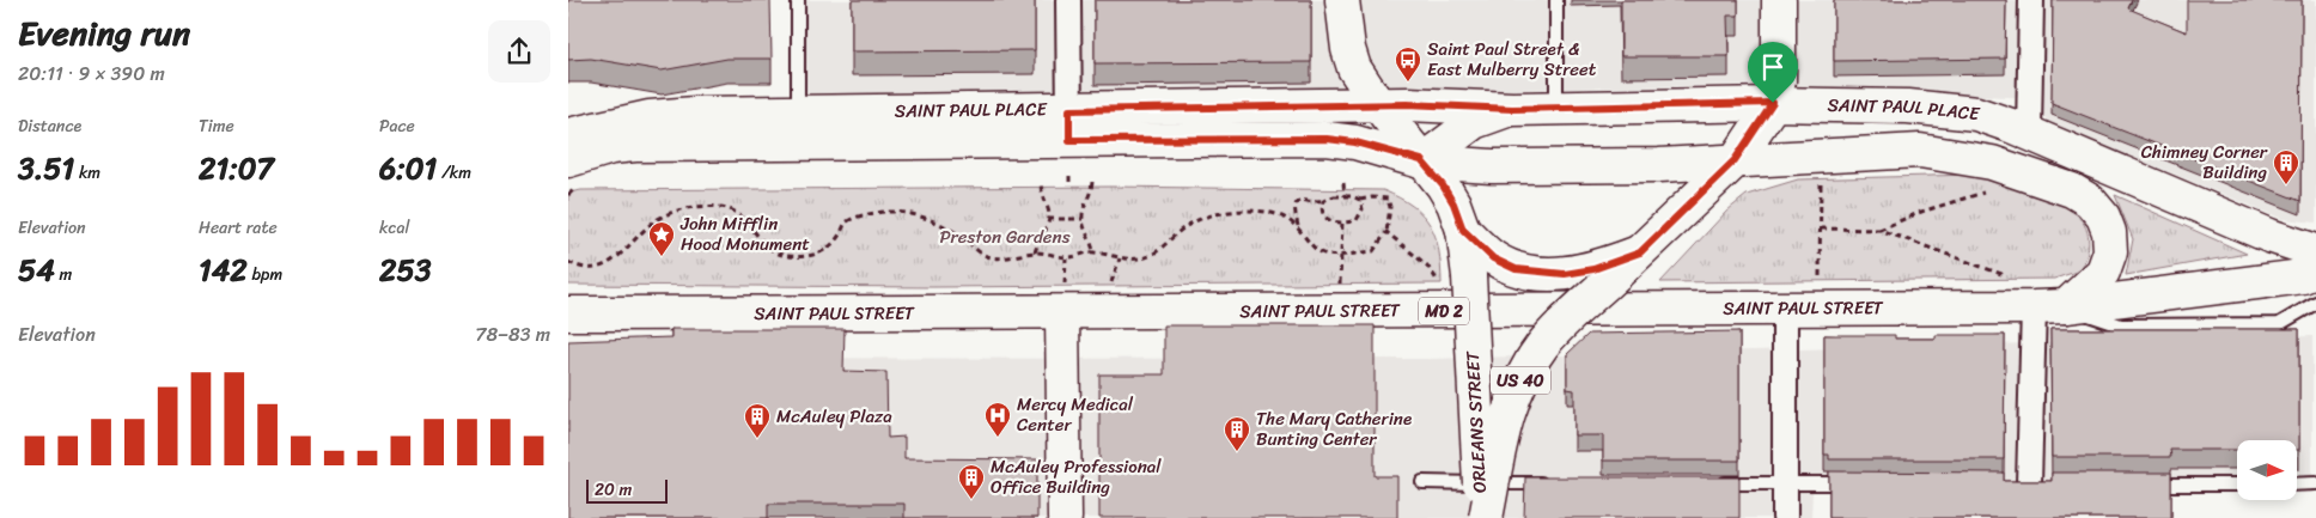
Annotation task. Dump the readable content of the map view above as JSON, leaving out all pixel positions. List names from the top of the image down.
{
  "streets": {
    "main road": [
      "SAINT PAUL PLACE",
      "SAINT PAUL STREET",
      "MD 2",
      "US 40",
      "ORLEANS STREET"
    ]
  },
  "crossings": [
    ["SAINT PAUL PLACE", "SAINT PAUL STREET"],
    ["SAINT PAUL PLACE", "US 40"],
    ["SAINT PAUL PLACE", "ORLEANS STREET"],
    ["US 40", "ORLEANS STREET"]
  ],
  "parks": ["Preston Gardens"],
  "places": {
    "bus stop": ["Saint Paul Street & East Mulberry Street"],
    "building": [
      "Chimney Corner Building",
      "McAuley Plaza",
      "The Mary Catherine Bunting Center",
      "McAuley Professional Office Building"
    ],
    "place": ["John Mifflin Hood Monument"],
    "hospital": ["Mercy Medical Center"]
  },
  "scale_bar": "20 m",
  "north": "right",
  "page": {
    "heading": ["Evening run", "20:11 · 9 × 390 m"],
    "stats": [
      ["Distance", "3.51 km"],
      ["Time", "21:07"],
      ["Pace", "6:01 /km"],
      ["Elevation", "54 m"],
      ["Heart rate", "142 bpm"],
      ["kcal", "253"]
    ],
    "chart": ["Elevation", "78–83 m"],
    "scale": "20 m"
  }
}
